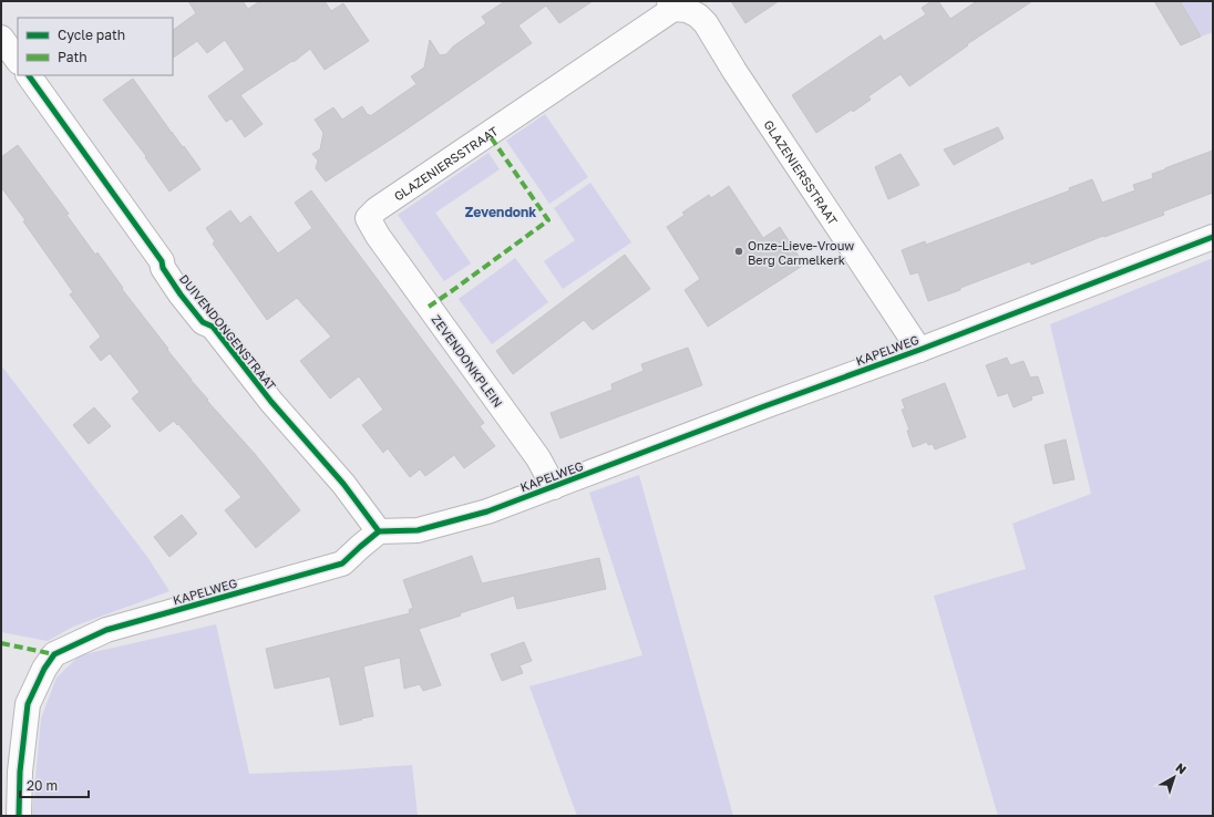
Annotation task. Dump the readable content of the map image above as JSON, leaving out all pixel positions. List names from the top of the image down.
{
  "streets": {
    "street": [
      "GLAZENIERSSTRAAT",
      "DUIVENDONGENSTRAAT",
      "KAPELWEG",
      "ZEVENDONKPLEIN"
    ]
  },
  "crossings": [
    ["GLAZENIERSSTRAAT", "KAPELWEG"],
    ["GLAZENIERSSTRAAT", "ZEVENDONKPLEIN"],
    ["DUIVENDONGENSTRAAT", "KAPELWEG"],
    ["KAPELWEG", "ZEVENDONKPLEIN"]
  ],
  "districts": ["Zevendonk"],
  "places": ["Onze-Lieve-Vrouw Berg Carmelkerk"],
  "legend": ["Cycle path", "Path"],
  "scale_bar": "20 m",
  "north": "top right"
}
